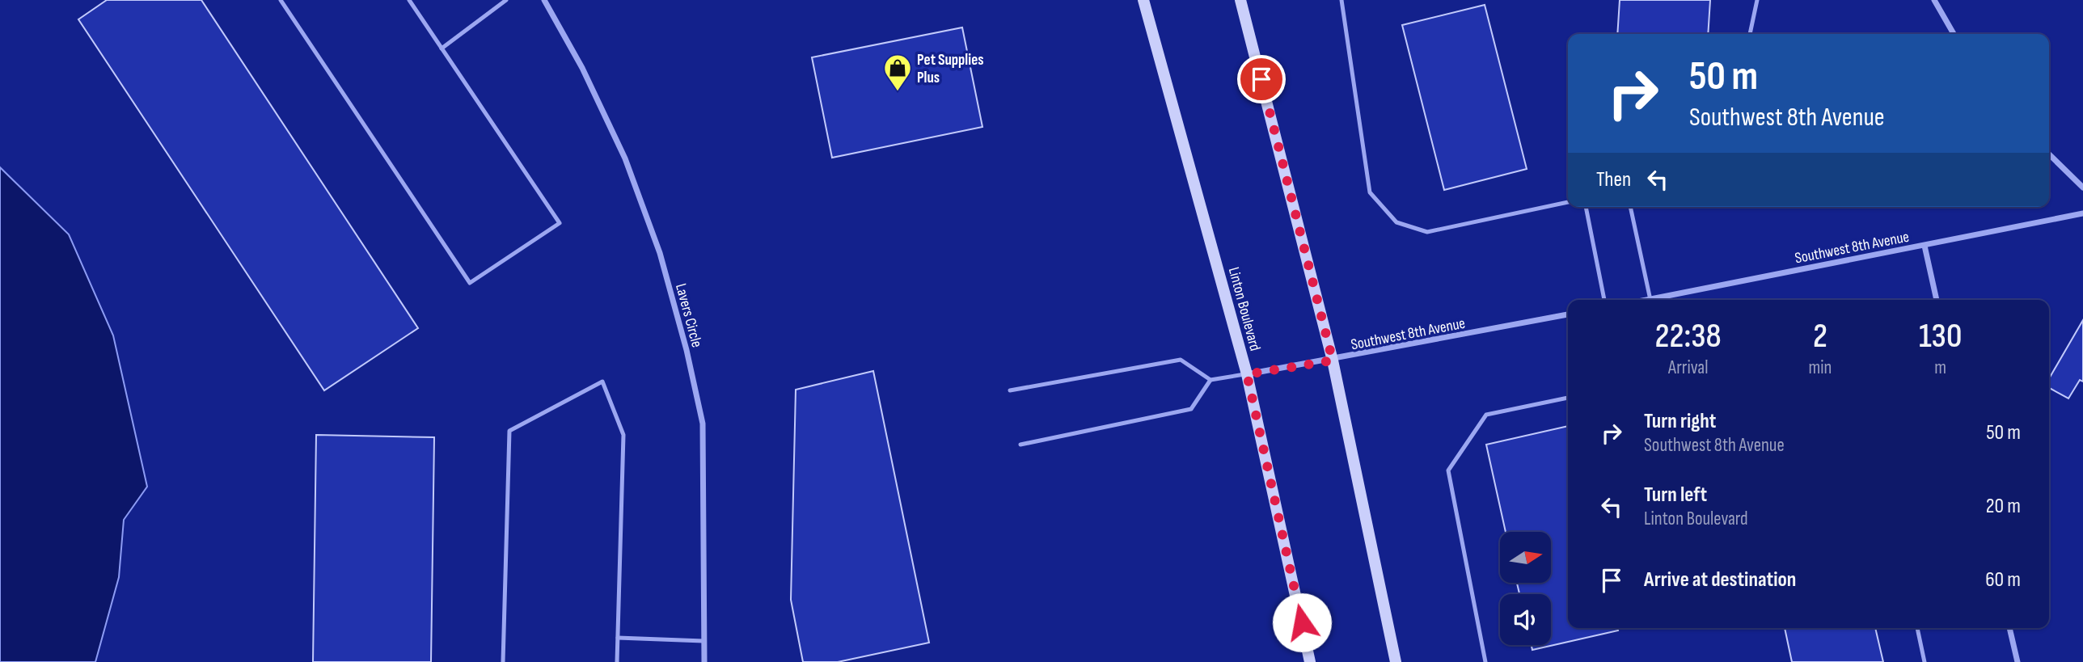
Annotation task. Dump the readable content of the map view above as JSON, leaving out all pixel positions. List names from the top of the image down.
{
  "streets": {
    "main road": ["Linton Boulevard"],
    "street": ["Southwest 8th Avenue", "Lavers Circle"]
  },
  "crossings": [
    ["Southwest 8th Avenue", "Linton Boulevard"]
  ],
  "places": {
    "shop": ["Pet Supplies Plus"]
  },
  "north": "right",
  "page": {
    "turn": ["50 m", "Southwest 8th Avenue"],
    "then": "Then",
    "eta": [
      "22:38",
      "Arrival",
      "2",
      "min",
      "130",
      "m"
    ],
    "list": [
      {
        "name": "Turn right",
        "note": "Southwest 8th Avenue",
        "value": "50 m"
      },
      {
        "name": "Turn left",
        "note": "Linton Boulevard",
        "value": "20 m"
      },
      {
        "name": "Arrive at destination",
        "value": "60 m"
      }
    ]
  }
}
